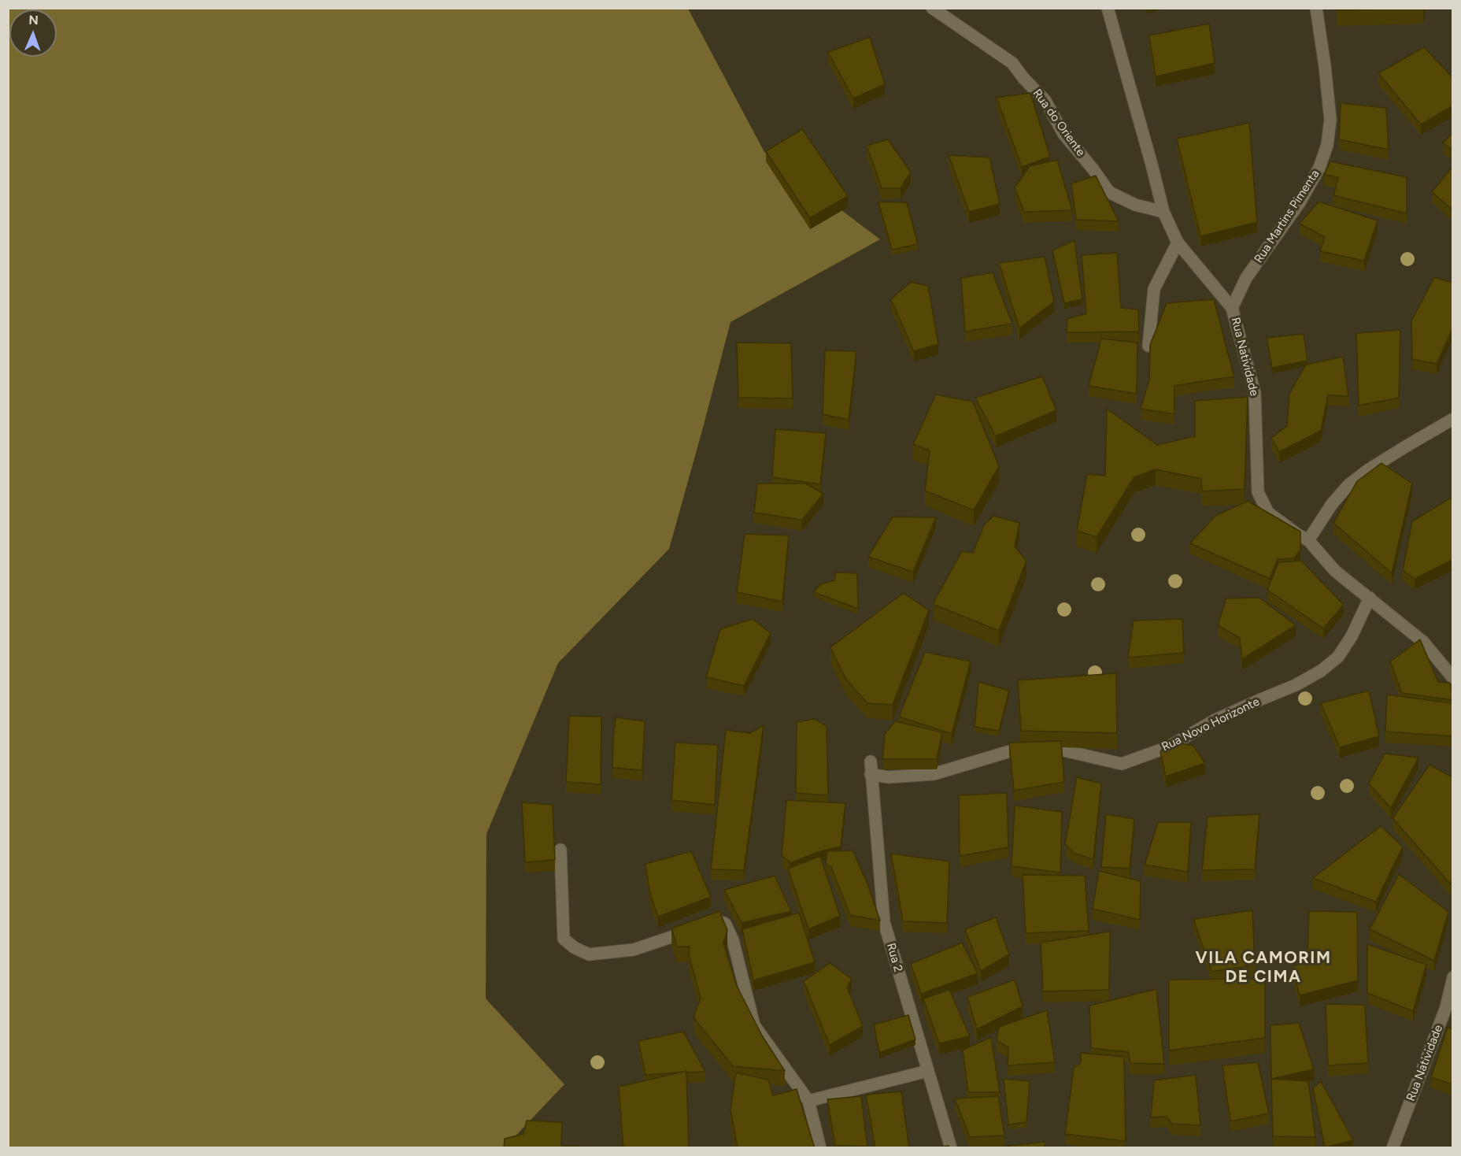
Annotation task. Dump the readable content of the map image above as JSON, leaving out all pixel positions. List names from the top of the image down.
{
  "streets": {
    "street": [
      "Rua do Oriente",
      "Rua Martins Pimenta",
      "Rua Natividade",
      "Rua Novo Horizonte",
      "Rua 2"
    ]
  },
  "crossings": [
    ["Rua do Oriente", "Rua Natividade"],
    ["Rua Martins Pimenta", "Rua Natividade"],
    ["Rua Natividade", "Rua Novo Horizonte"],
    ["Rua Novo Horizonte", "Rua 2"]
  ],
  "districts": ["VILA CAMORIM DE CIMA"],
  "north": "top"
}
